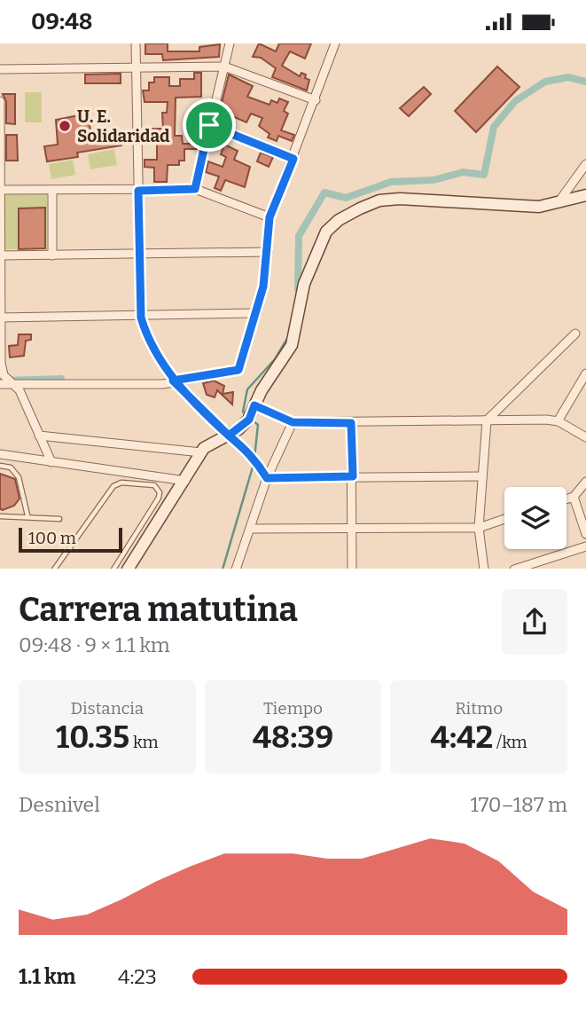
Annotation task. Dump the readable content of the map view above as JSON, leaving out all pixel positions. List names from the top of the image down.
{
  "places": ["U. E. Solidaridad"],
  "scale_bar": "100 m",
  "page": {
    "status": "09:48",
    "scale": "100 m",
    "heading": ["Carrera matutina", "09:48 · 9 × 1.1 km"],
    "stats": [
      ["Distancia", "10.35 km"],
      ["Tiempo", "48:39"],
      ["Ritmo", "4:42 /km"]
    ],
    "chart": ["Desnivel", "170–187 m"],
    "list": [
      {
        "name": "1.1 km",
        "note": "4:23"
      }
    ]
  }
}
